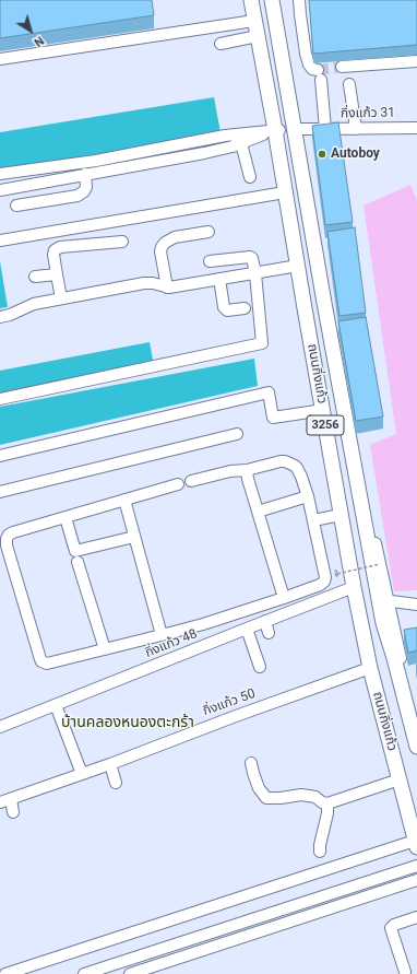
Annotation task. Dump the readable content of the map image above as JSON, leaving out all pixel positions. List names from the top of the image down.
{
  "streets": {
    "main road": ["ถนนกิ่งแก้ว", "3256"],
    "street": ["กิ่งแก้ว 31", "กิ่งแก้ว 48", "กิ่งแก้ว 50"]
  },
  "crossings": [
    ["กิ่งแก้ว 31", "ถนนกิ่งแก้ว"],
    ["ถนนกิ่งแก้ว", "กิ่งแก้ว 48"],
    ["ถนนกิ่งแก้ว", "กิ่งแก้ว 50"]
  ],
  "districts": ["บ้านคลองหนองตะกร้า"],
  "places": ["Autoboy"],
  "north": "bottom right"
}
